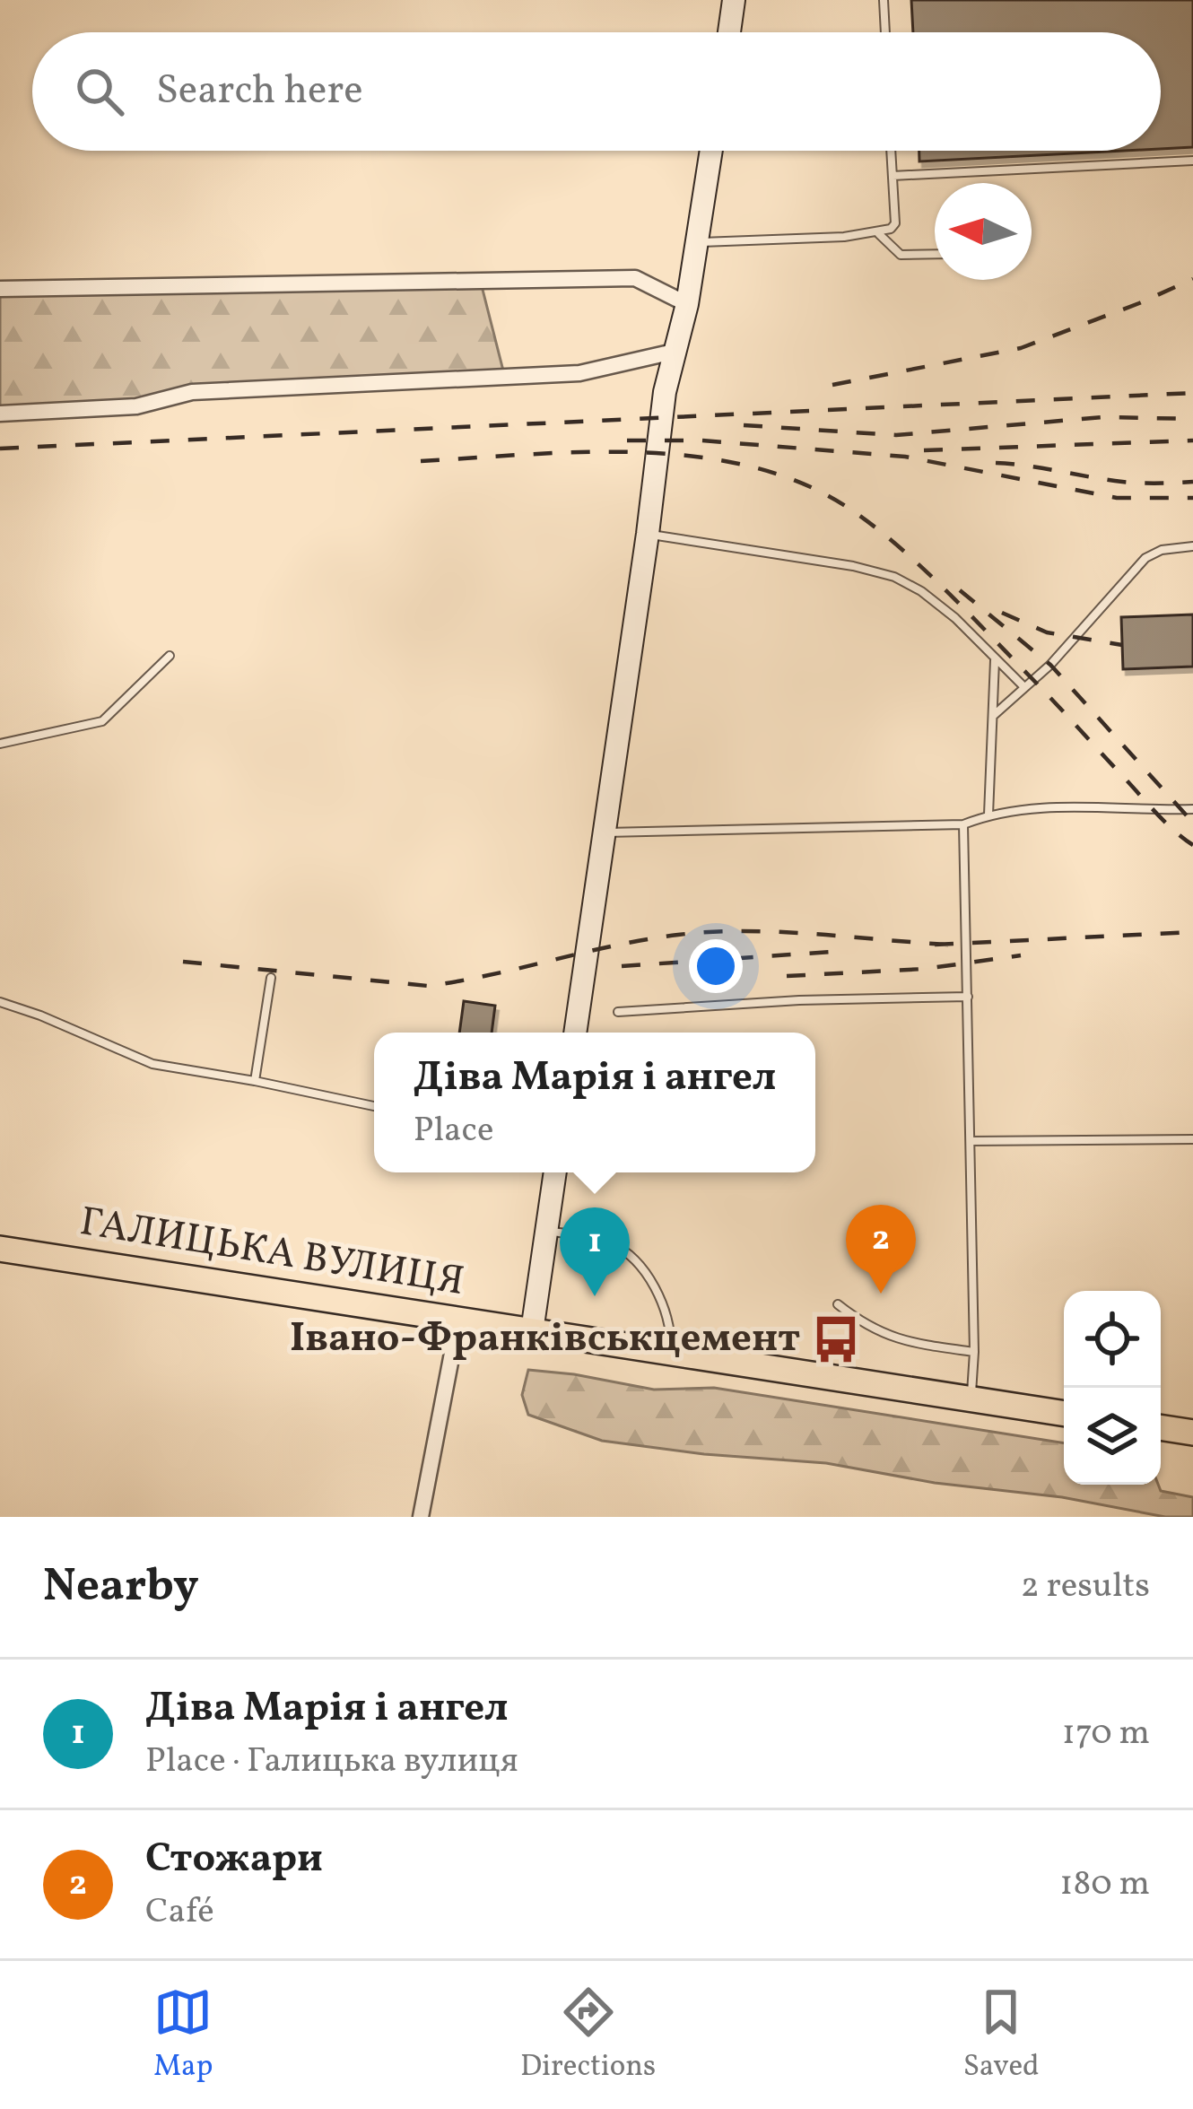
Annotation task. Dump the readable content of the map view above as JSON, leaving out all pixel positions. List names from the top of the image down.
{
  "streets": {
    "main road": ["ГАЛИЦЬКА ВУЛИЦЯ"]
  },
  "places": {
    "bus stop": ["Івано-Франківськцемент"]
  },
  "north": "left",
  "page": {
    "search": "Search here",
    "popup": ["Діва Марія і ангел", "Place"],
    "pins": ["2", "1"],
    "heading": ["Nearby", "2 results"],
    "list": [
      {
        "mark": "1",
        "name": "Діва Марія і ангел",
        "note": "Place · Галицька вулиця",
        "value": "170 m"
      },
      {
        "mark": "2",
        "name": "Стожари",
        "note": "Café",
        "value": "180 m"
      }
    ],
    "nav": ["Map", "Directions", "Saved"]
  }
}
